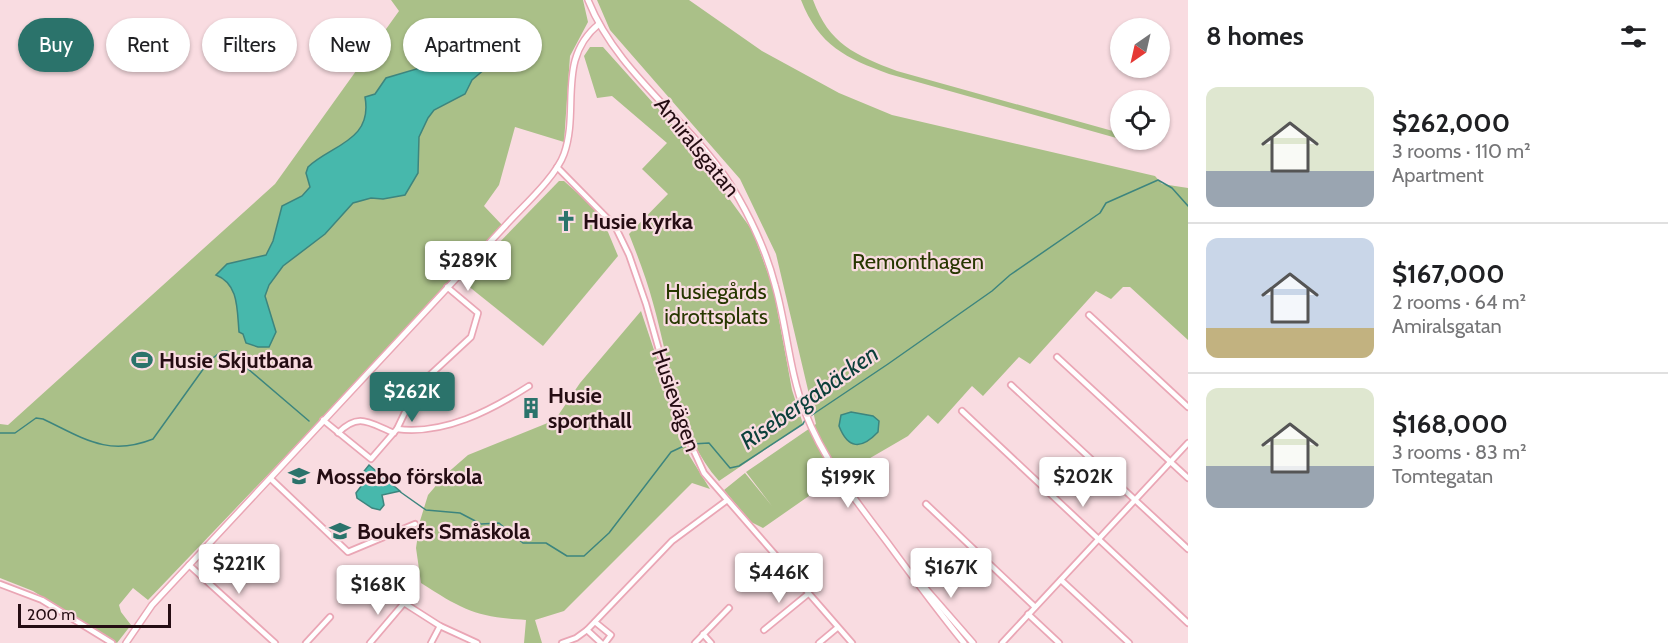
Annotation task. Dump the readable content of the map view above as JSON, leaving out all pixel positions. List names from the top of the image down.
{
  "streets": {
    "street": ["Amiralsgatan", "Husievägen"]
  },
  "water": ["Risebergabäcken"],
  "parks": ["Remonthagen", "Husiegårds idrottsplats"],
  "places": {
    "church": ["Husie kyrka"],
    "sports": ["Husie Skjutbana"],
    "building": ["Husie sporthall"],
    "school or university": ["Mossebo förskola", "Boukefs Småskola"]
  },
  "scale_bar": "200 m",
  "north": "bottom left",
  "page": {
    "heading": "8 homes",
    "chip": [
      "Buy",
      "Rent",
      "Filters",
      "New",
      "Apartment"
    ],
    "list": [
      {
        "name": "$262,000",
        "note": "3 rooms · 110 m² · Apartment"
      },
      {
        "name": "$167,000",
        "note": "2 rooms · 64 m² · Amiralsgatan"
      },
      {
        "name": "$168,000",
        "note": "3 rooms · 83 m² · Tomtegatan"
      }
    ],
    "price": [
      "$289K",
      "$262K",
      "$202K",
      "$199K",
      "$221K",
      "$167K",
      "$446K",
      "$168K"
    ],
    "scale": "200 m"
  }
}
